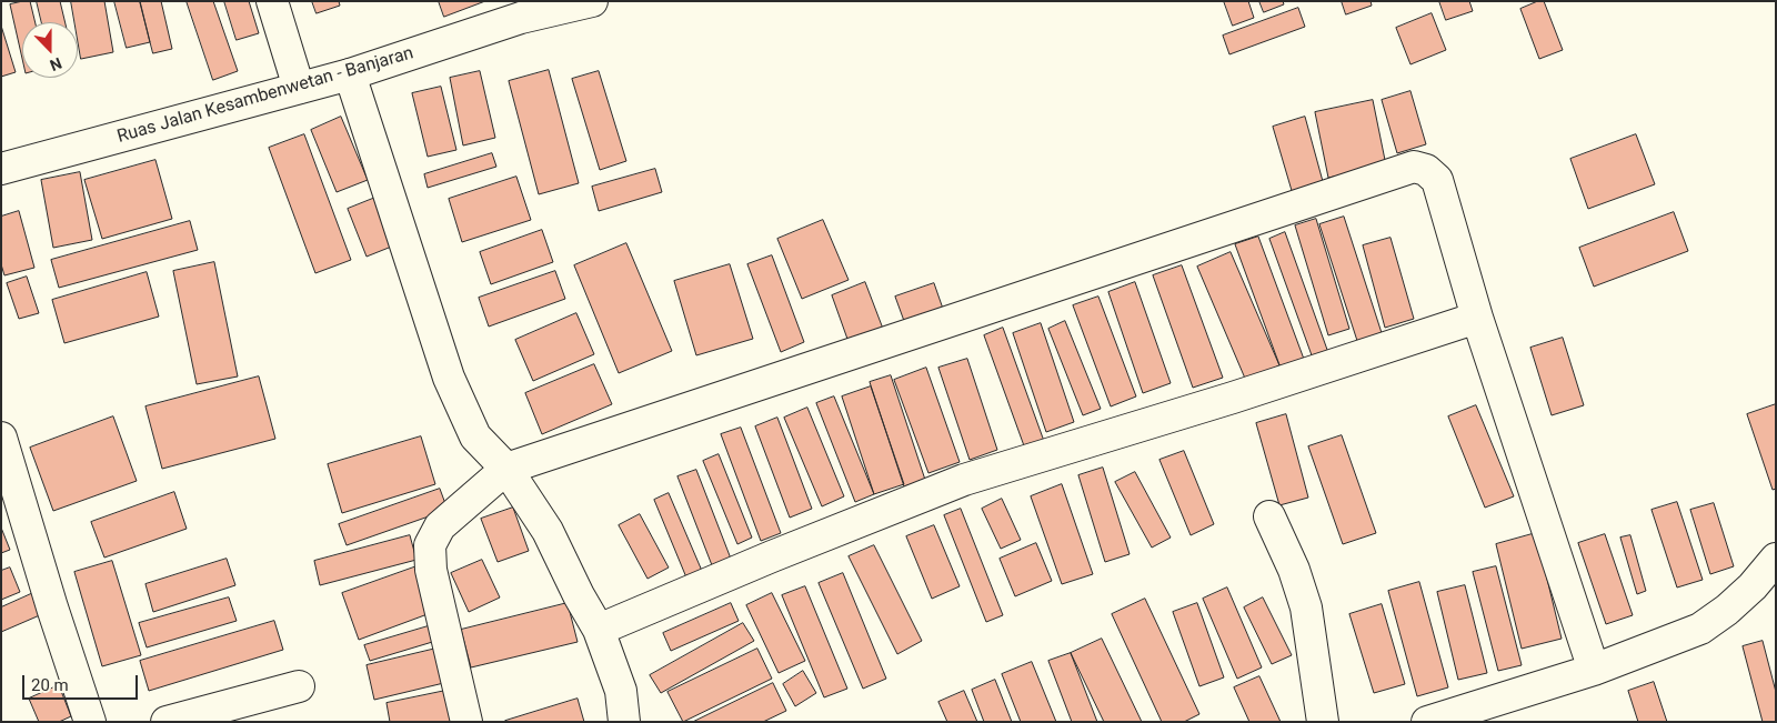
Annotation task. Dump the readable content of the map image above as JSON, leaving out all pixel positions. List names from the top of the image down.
{
  "streets": {
    "street": ["Ruas Jalan Kesambenwetan - Banjaran"]
  },
  "scale_bar": "20 m",
  "north": "bottom"
}
